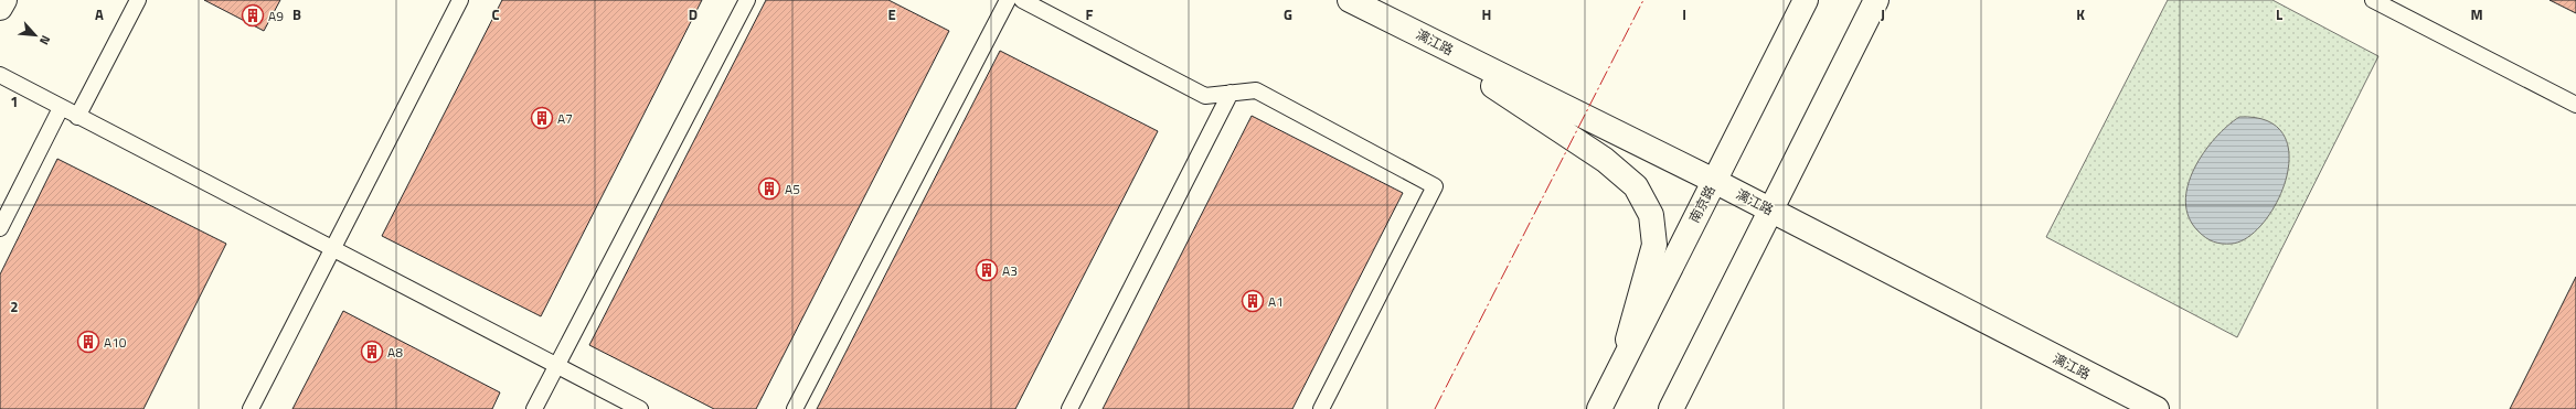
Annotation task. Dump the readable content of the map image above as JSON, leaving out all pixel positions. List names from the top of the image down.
{
  "streets": {
    "street": ["漓江路", "南京路"]
  },
  "crossings": [
    ["漓江路", "南京路"]
  ],
  "places": {
    "building": [
      "A9",
      "A7",
      "A5",
      "A3",
      "A1",
      "A10",
      "A8"
    ]
  },
  "north": "bottom right",
  "grid": {
    "columns": [
      "A",
      "B",
      "C",
      "D",
      "E",
      "F",
      "G",
      "H",
      "I",
      "J",
      "K",
      "L",
      "M"
    ],
    "rows": ["1", "2"]
  }
}
